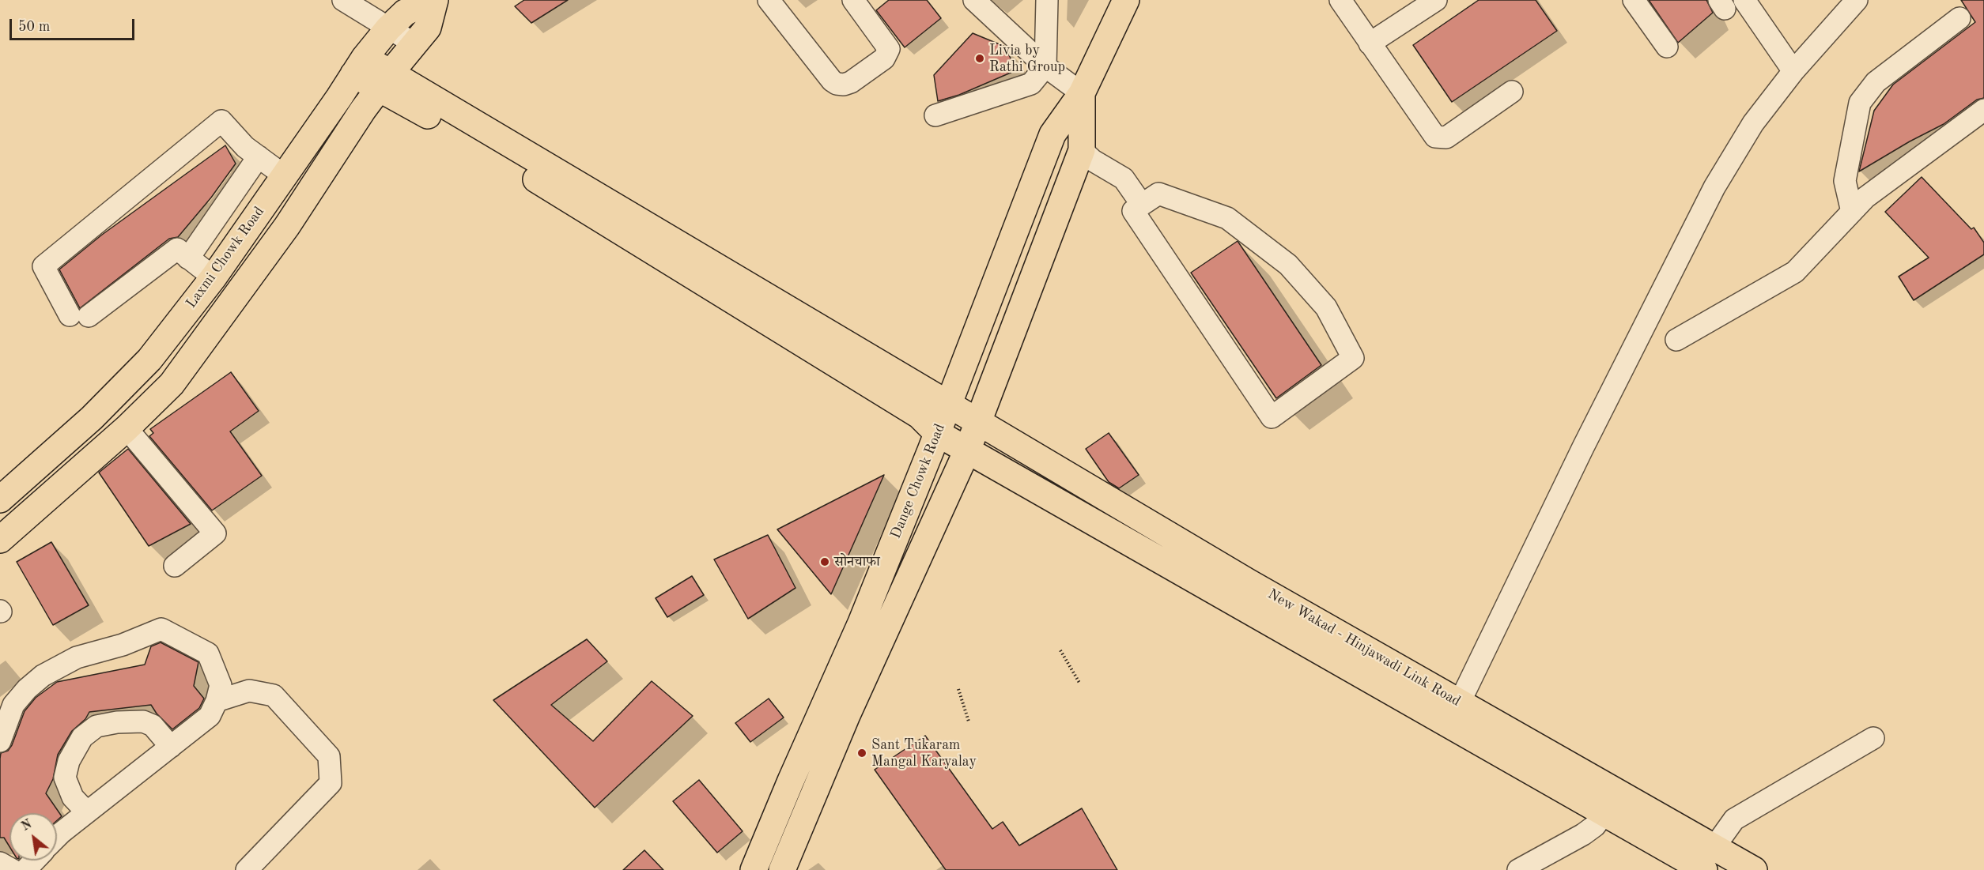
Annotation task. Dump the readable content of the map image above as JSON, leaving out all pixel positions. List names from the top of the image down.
{
  "streets": {
    "main road": ["Laxmi Chowk Road", "Dange Chowk Road", "New Wakad - Hinjawadi Link Road"]
  },
  "crossings": [
    ["Dange Chowk Road", "New Wakad - Hinjawadi Link Road"]
  ],
  "places": ["Livia by Rathi Group", "सोनचाफा", "Sant Tukaram Mangal Karyalay"],
  "scale_bar": "50 m",
  "north": "top left"
}
